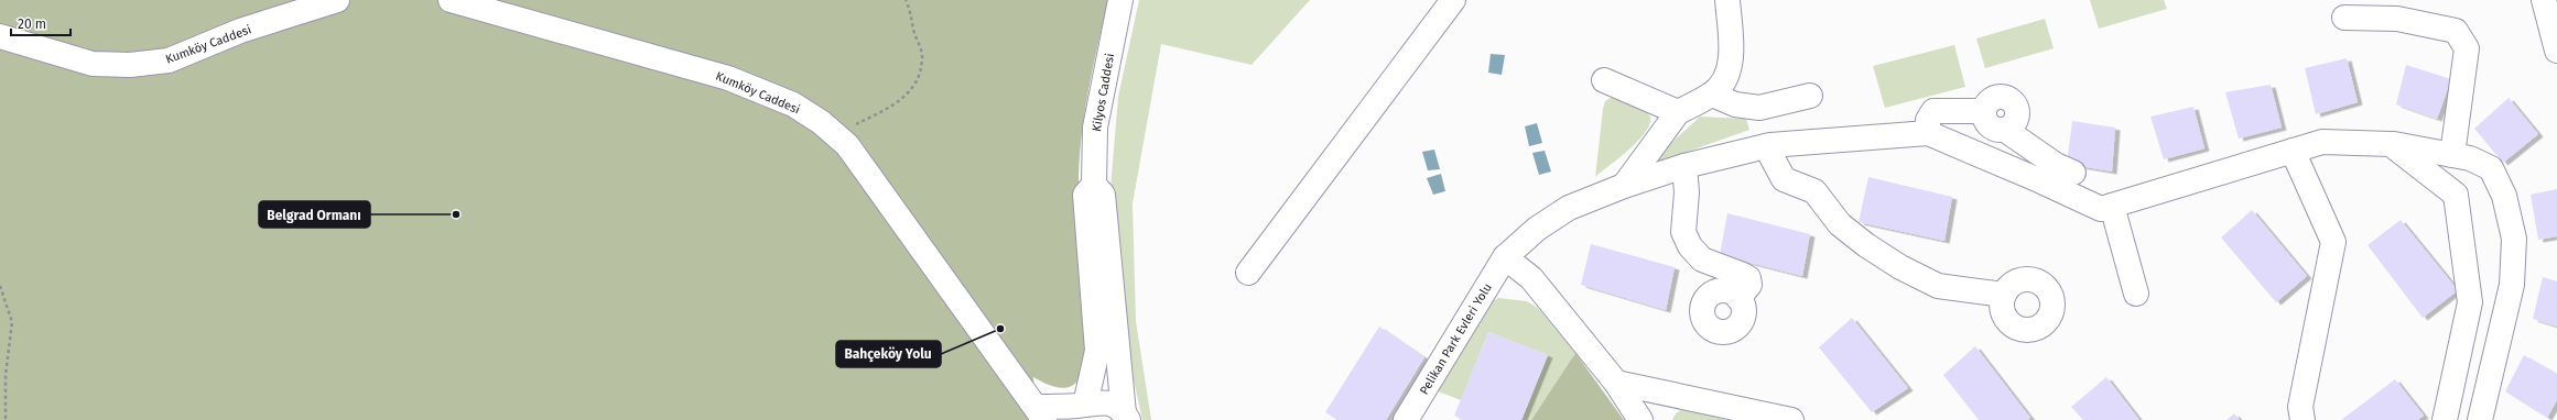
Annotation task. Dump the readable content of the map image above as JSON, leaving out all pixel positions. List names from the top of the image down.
{
  "streets": {
    "main road": ["Kumköy Caddesi", "Kilyos Caddesi", "Pelikan Park Evleri Yolu"]
  },
  "places": ["Belgrad Ormanı", "Bahçeköy Yolu"],
  "scale_bar": "20 m"
}
